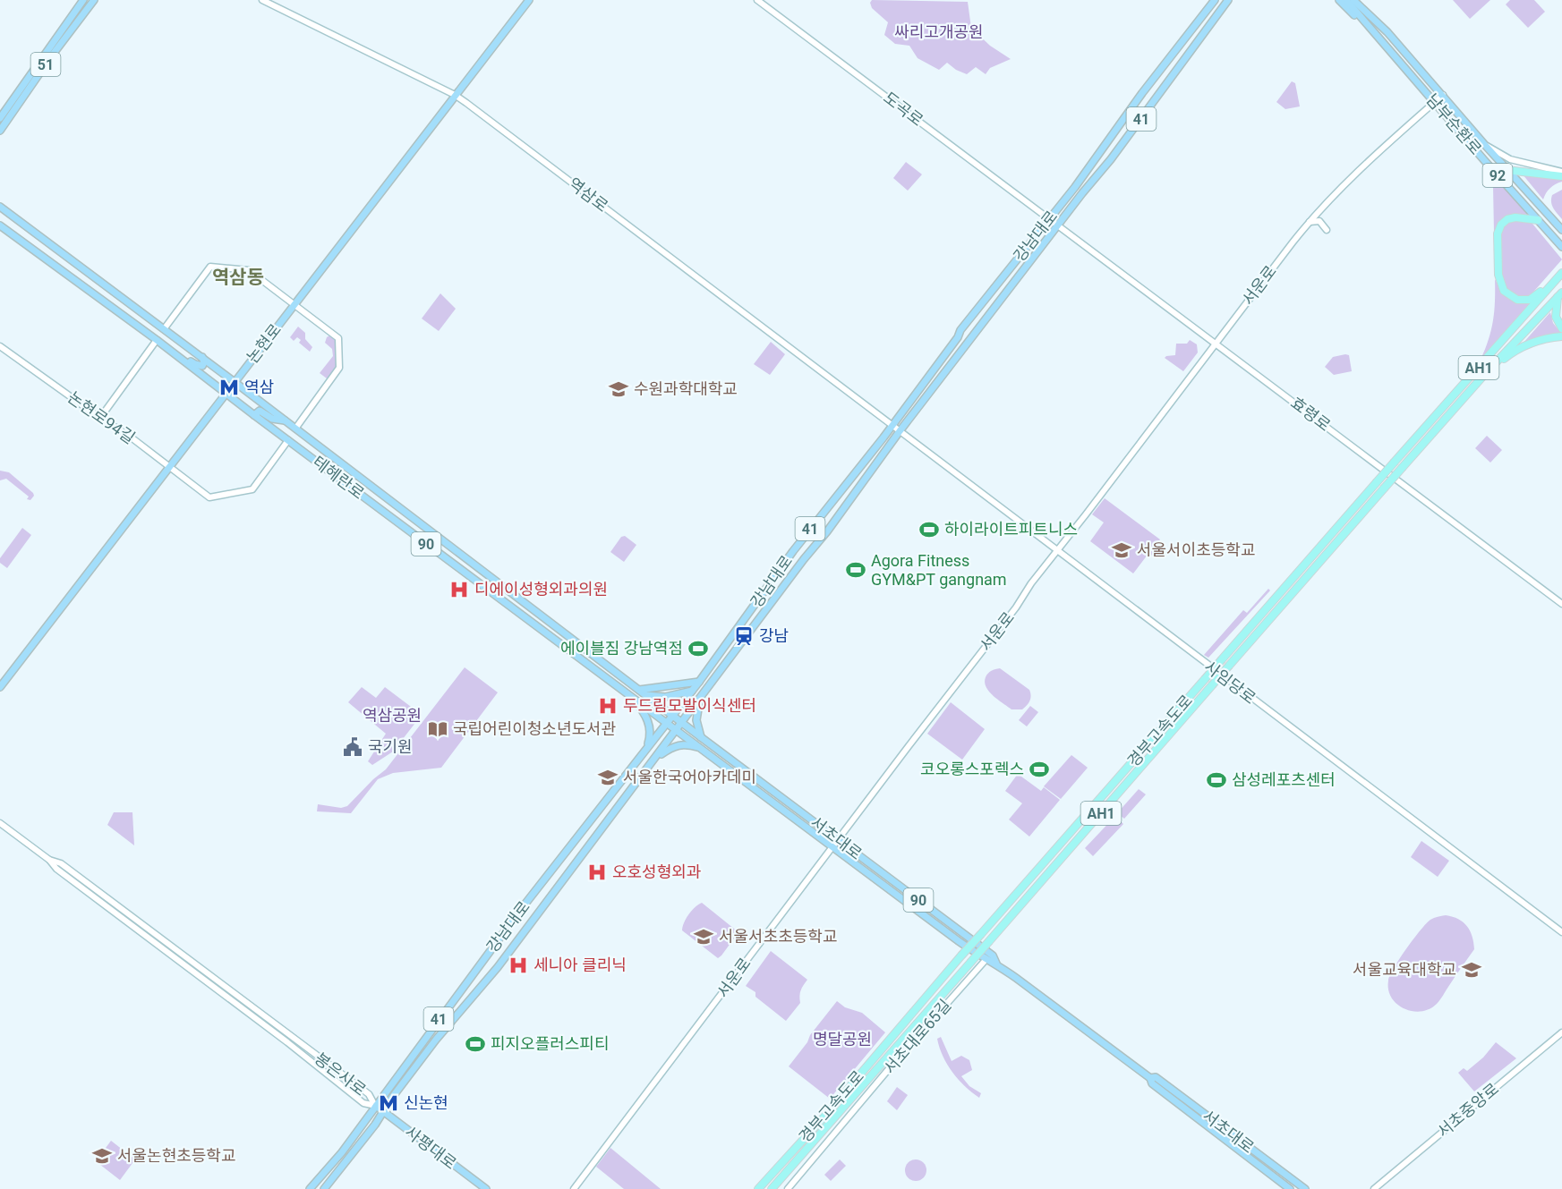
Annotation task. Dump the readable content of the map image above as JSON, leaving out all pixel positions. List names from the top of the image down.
{
  "streets": {
    "highway": ["AH1", "경부고속도로"],
    "main road": [
      "51",
      "도곡로",
      "41",
      "남부순환로",
      "92",
      "역삼로",
      "강남대로",
      "서운로",
      "논현로",
      "효령로",
      "논현로94길",
      "테헤란로",
      "90",
      "사임당로",
      "서초대로",
      "서초대로65길",
      "봉은사로",
      "서초중앙로",
      "사평대로"
    ]
  },
  "crossings": [
    ["도곡로", "강남대로"],
    ["도곡로", "효령로"],
    ["남부순환로", "서운로"],
    ["역삼로", "강남대로"],
    ["역삼로", "논현로"],
    ["역삼로", "사임당로"],
    ["강남대로", "효령로"],
    ["강남대로", "테헤란로"],
    ["강남대로", "사임당로"],
    ["강남대로", "서초대로"],
    ["강남대로", "봉은사로"],
    ["강남대로", "사평대로"],
    ["서운로", "효령로"],
    ["서운로", "사임당로"],
    ["서운로", "서초대로"],
    ["논현로", "논현로94길"],
    ["논현로", "테헤란로"],
    ["논현로94길", "테헤란로"],
    ["테헤란로", "서초대로"],
    ["서초대로", "서초대로65길"],
    ["봉은사로", "사평대로"]
  ],
  "districts": ["역삼동"],
  "parks": ["싸리고개공원", "역삼공원", "명달공원"],
  "places": {
    "metro station": ["역삼", "신논현"],
    "school or university": [
      "수원과학대학교",
      "서울서이초등학교",
      "서울한국어아카데미",
      "서울서초초등학교",
      "서울교육대학교",
      "서울논현초등학교"
    ],
    "sports": [
      "하이라이트피트니스",
      "Agora Fitness GYM&PT gangnam",
      "에이블짐 강남역점",
      "코오롱스포렉스",
      "삼성레포츠센터",
      "피지오플러스피티"
    ],
    "hospital": [
      "디에이성형외과의원",
      "두드림모발이식센터",
      "오호성형외과",
      "세니아 클리닉"
    ],
    "station": ["강남"],
    "library": ["국립어린이청소년도서관"],
    "public building": ["국기원"]
  }
}
